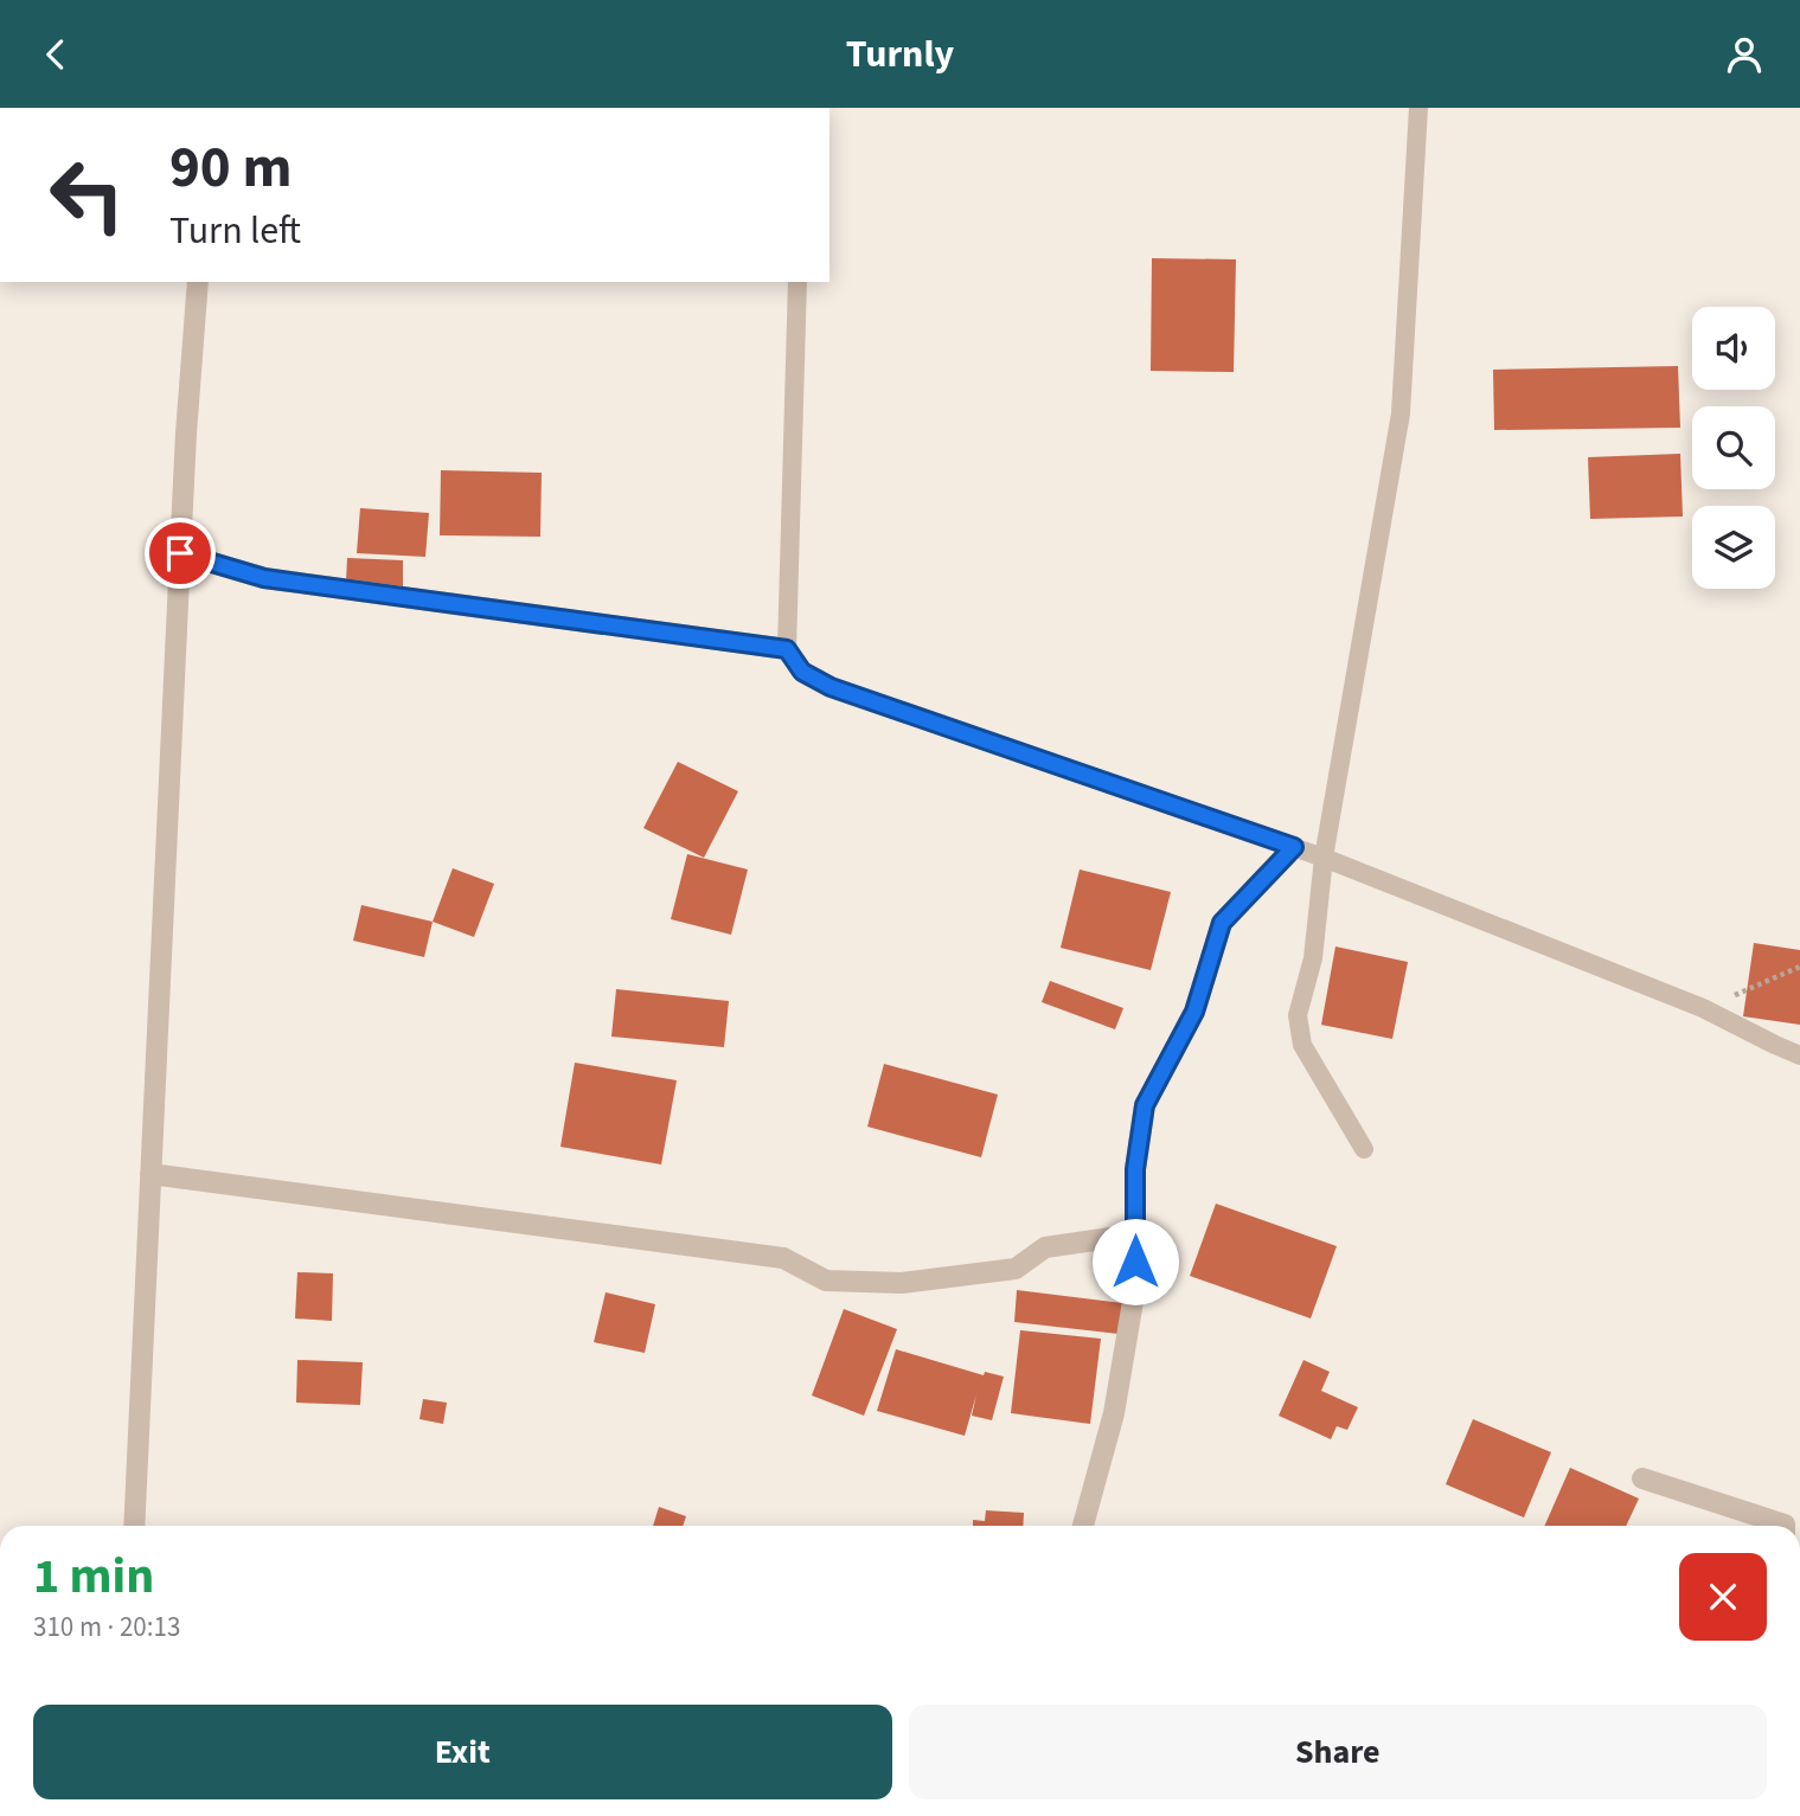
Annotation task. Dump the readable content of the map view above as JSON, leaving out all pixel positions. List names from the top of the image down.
{
  "page": {
    "header": "Turnly",
    "turn": ["90 m", "Turn left"],
    "heading": ["1 min", "310 m · 20:13"],
    "buttons": ["Exit", "Share"]
  }
}
